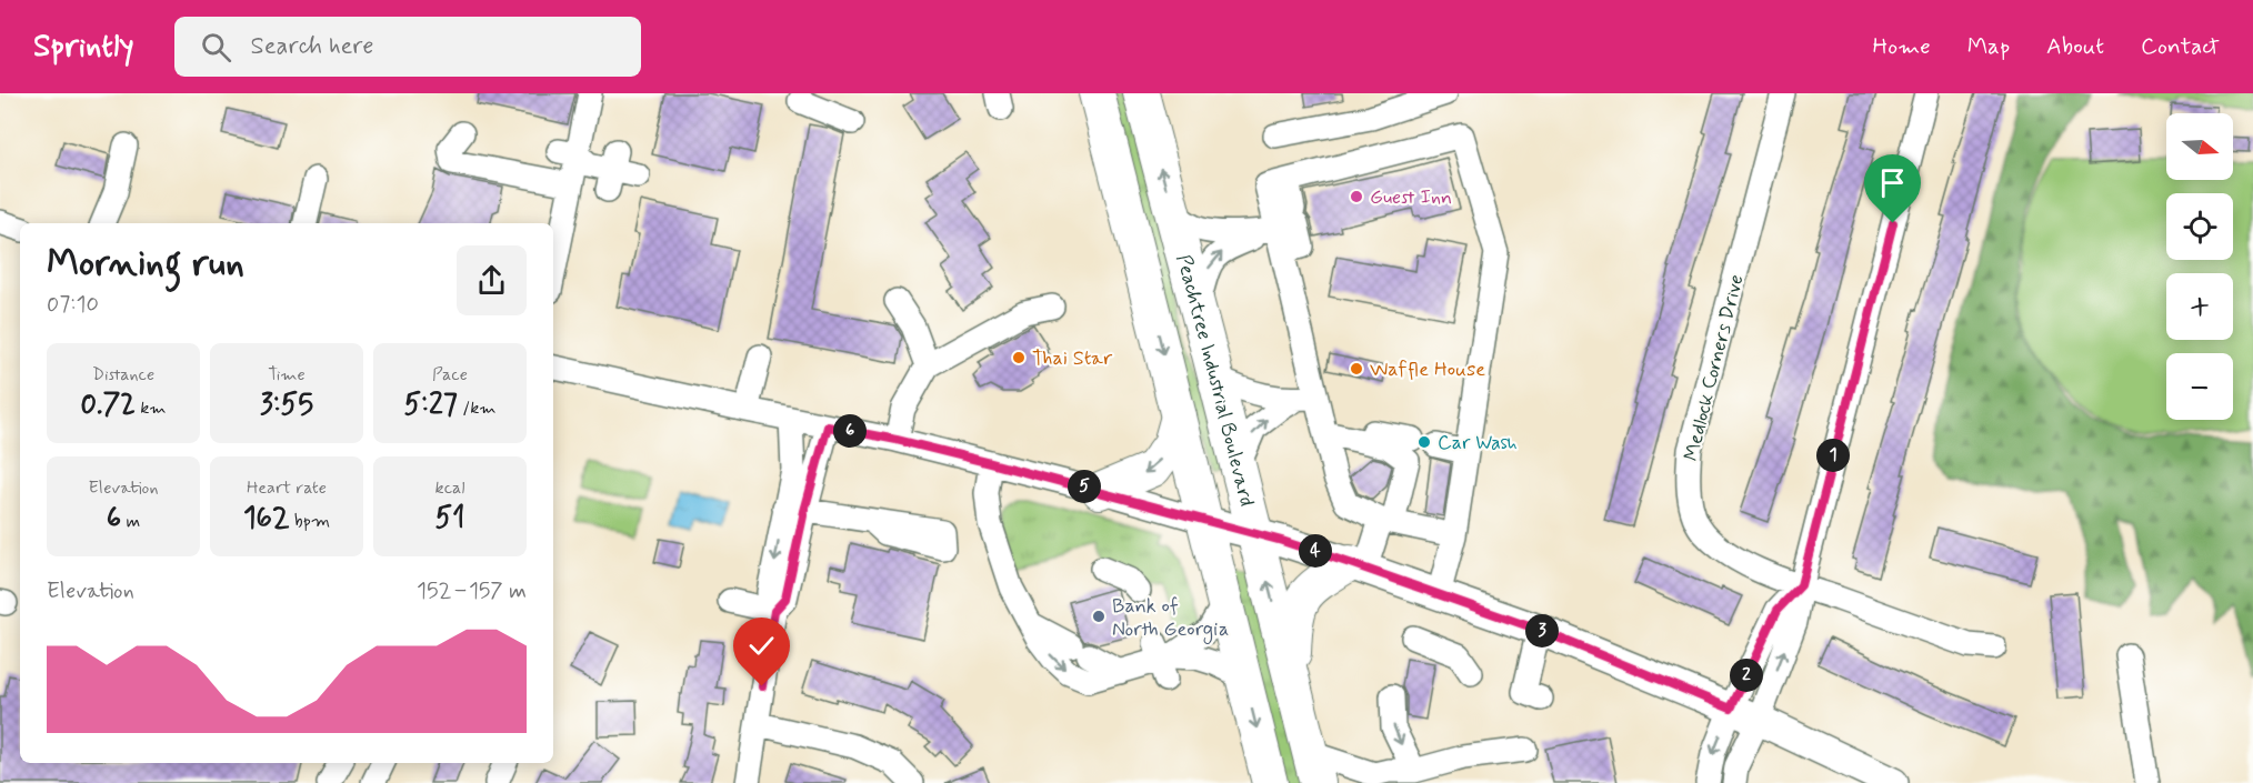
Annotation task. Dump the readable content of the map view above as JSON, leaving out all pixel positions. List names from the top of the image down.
{
  "streets": {
    "highway": ["Peachtree Industrial Boulevard"],
    "street": ["Medlock Corners Drive"]
  },
  "places": [
    "Guest Inn",
    "Thai Star",
    "Waffle House",
    "Car Wash",
    "Bank of North Georgia"
  ],
  "north": "right",
  "page": {
    "header": "Sprintly",
    "search": "Search here",
    "nav": [
      "Home",
      "Map",
      "About",
      "Contact"
    ],
    "map_buttons": ["+", "−"],
    "heading": ["Morning run", "07:10"],
    "stats": [
      ["Distance", "0.72 km"],
      ["Time", "3:55"],
      ["Pace", "5:27 /km"],
      ["Elevation", "6 m"],
      ["Heart rate", "162 bpm"],
      ["kcal", "51"]
    ],
    "pins": [
      "6",
      "1",
      "5",
      "4",
      "3",
      "2"
    ],
    "chart": ["Elevation", "152–157 m"]
  }
}
